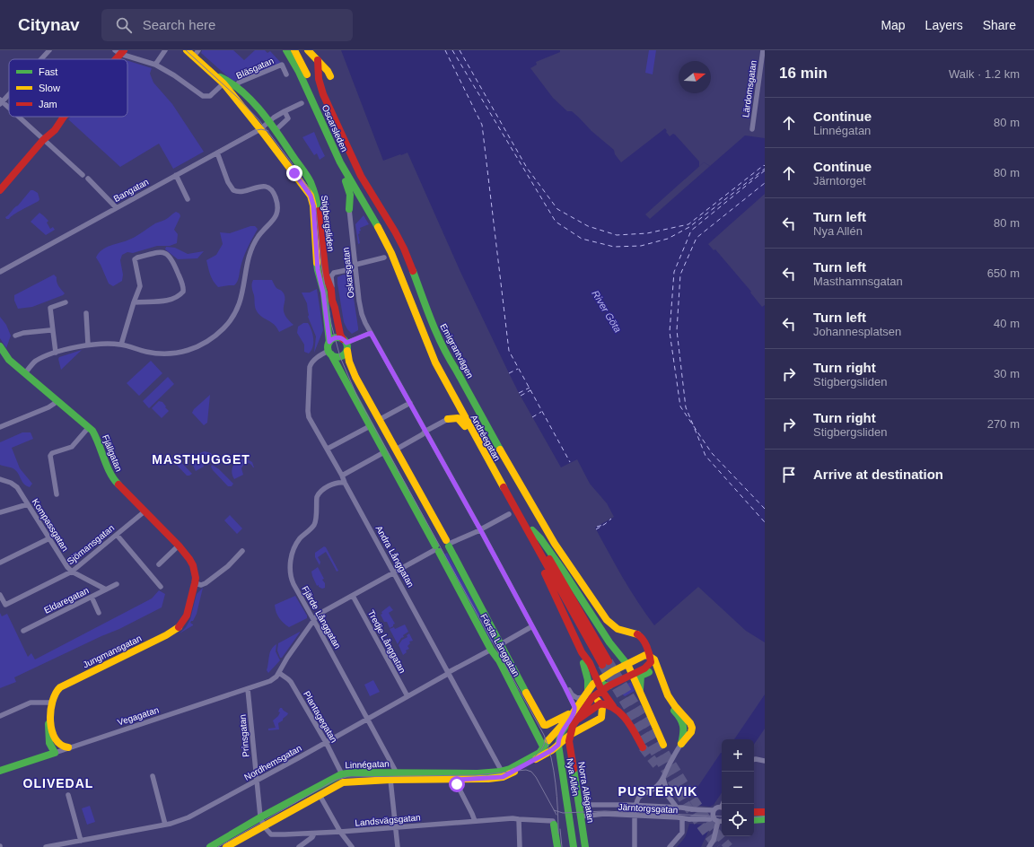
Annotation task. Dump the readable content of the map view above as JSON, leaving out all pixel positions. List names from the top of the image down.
{
  "streets": {
    "main road": [
      "Oscarsleden",
      "Stigbergsliden",
      "Emigrantvägen",
      "Andréegatan",
      "Fjällgatan",
      "Första Långgatan",
      "Jungmansgatan",
      "Vegagatan",
      "Linnégatan",
      "Nya Allén",
      "Norra Allégatan"
    ],
    "street": [
      "Bläsgatan",
      "Lärdomsgatan",
      "Bangatan",
      "Oskarsgatan",
      "Kompassgatan",
      "Sjömansgatan",
      "Andra Långgatan",
      "Eldaregatan",
      "Fjärde Långgatan",
      "Tredje Långgatan",
      "Plantagegatan",
      "Prinsgatan",
      "Nordhemsgatan",
      "Järntorgsgatan",
      "Landsvägsgatan"
    ]
  },
  "crossings": [
    ["Bläsgatan", "Stigbergsliden"],
    ["Oscarsleden", "Andréegatan"],
    ["Bangatan", "Stigbergsliden"],
    ["Stigbergsliden", "Oskarsgatan"],
    ["Stigbergsliden", "Andra Långgatan"],
    ["Stigbergsliden", "Första Långgatan"],
    ["Oskarsgatan", "Första Långgatan"],
    ["Oskarsgatan", "Nya Allén"],
    ["Fjällgatan", "Sjömansgatan"],
    ["Fjällgatan", "Jungmansgatan"],
    ["Kompassgatan", "Sjömansgatan"],
    ["Kompassgatan", "Eldaregatan"],
    ["Andra Långgatan", "Fjärde Långgatan"],
    ["Andra Långgatan", "Första Långgatan"],
    ["Andra Långgatan", "Nordhemsgatan"],
    ["Andra Långgatan", "Linnégatan"],
    ["Fjärde Långgatan", "Nordhemsgatan"],
    ["Fjärde Långgatan", "Linnégatan"],
    ["Tredje Långgatan", "Nordhemsgatan"],
    ["Första Långgatan", "Nordhemsgatan"],
    ["Första Långgatan", "Nya Allén"],
    ["Jungmansgatan", "Vegagatan"],
    ["Vegagatan", "Plantagegatan"],
    ["Vegagatan", "Prinsgatan"],
    ["Plantagegatan", "Nordhemsgatan"],
    ["Plantagegatan", "Linnégatan"],
    ["Prinsgatan", "Nordhemsgatan"],
    ["Prinsgatan", "Linnégatan"],
    ["Prinsgatan", "Landsvägsgatan"],
    ["Linnégatan", "Landsvägsgatan"],
    ["Norra Allégatan", "Järntorgsgatan"]
  ],
  "districts": ["MASTHUGGET", "OLIVEDAL", "PUSTERVIK"],
  "water": ["River Göta"],
  "legend": ["Fast", "Slow", "Jam"],
  "north": "right",
  "page": {
    "header": "Citynav",
    "search": "Search here",
    "nav": ["Map", "Layers", "Share"],
    "heading": ["16 min", "Walk · 1.2 km"],
    "list": [
      ["Continue", "Linnégatan", "80 m"],
      ["Continue", "Järntorget", "80 m"],
      ["Turn left", "Nya Allén", "80 m"],
      ["Turn left", "Masthamnsgatan", "650 m"],
      ["Turn left", "Johannesplatsen", "40 m"],
      ["Turn right", "Stigbergsliden", "30 m"],
      ["Turn right", "Stigbergsliden", "270 m"],
      "Arrive at destination"
    ],
    "map_buttons": ["+", "−"]
  }
}
